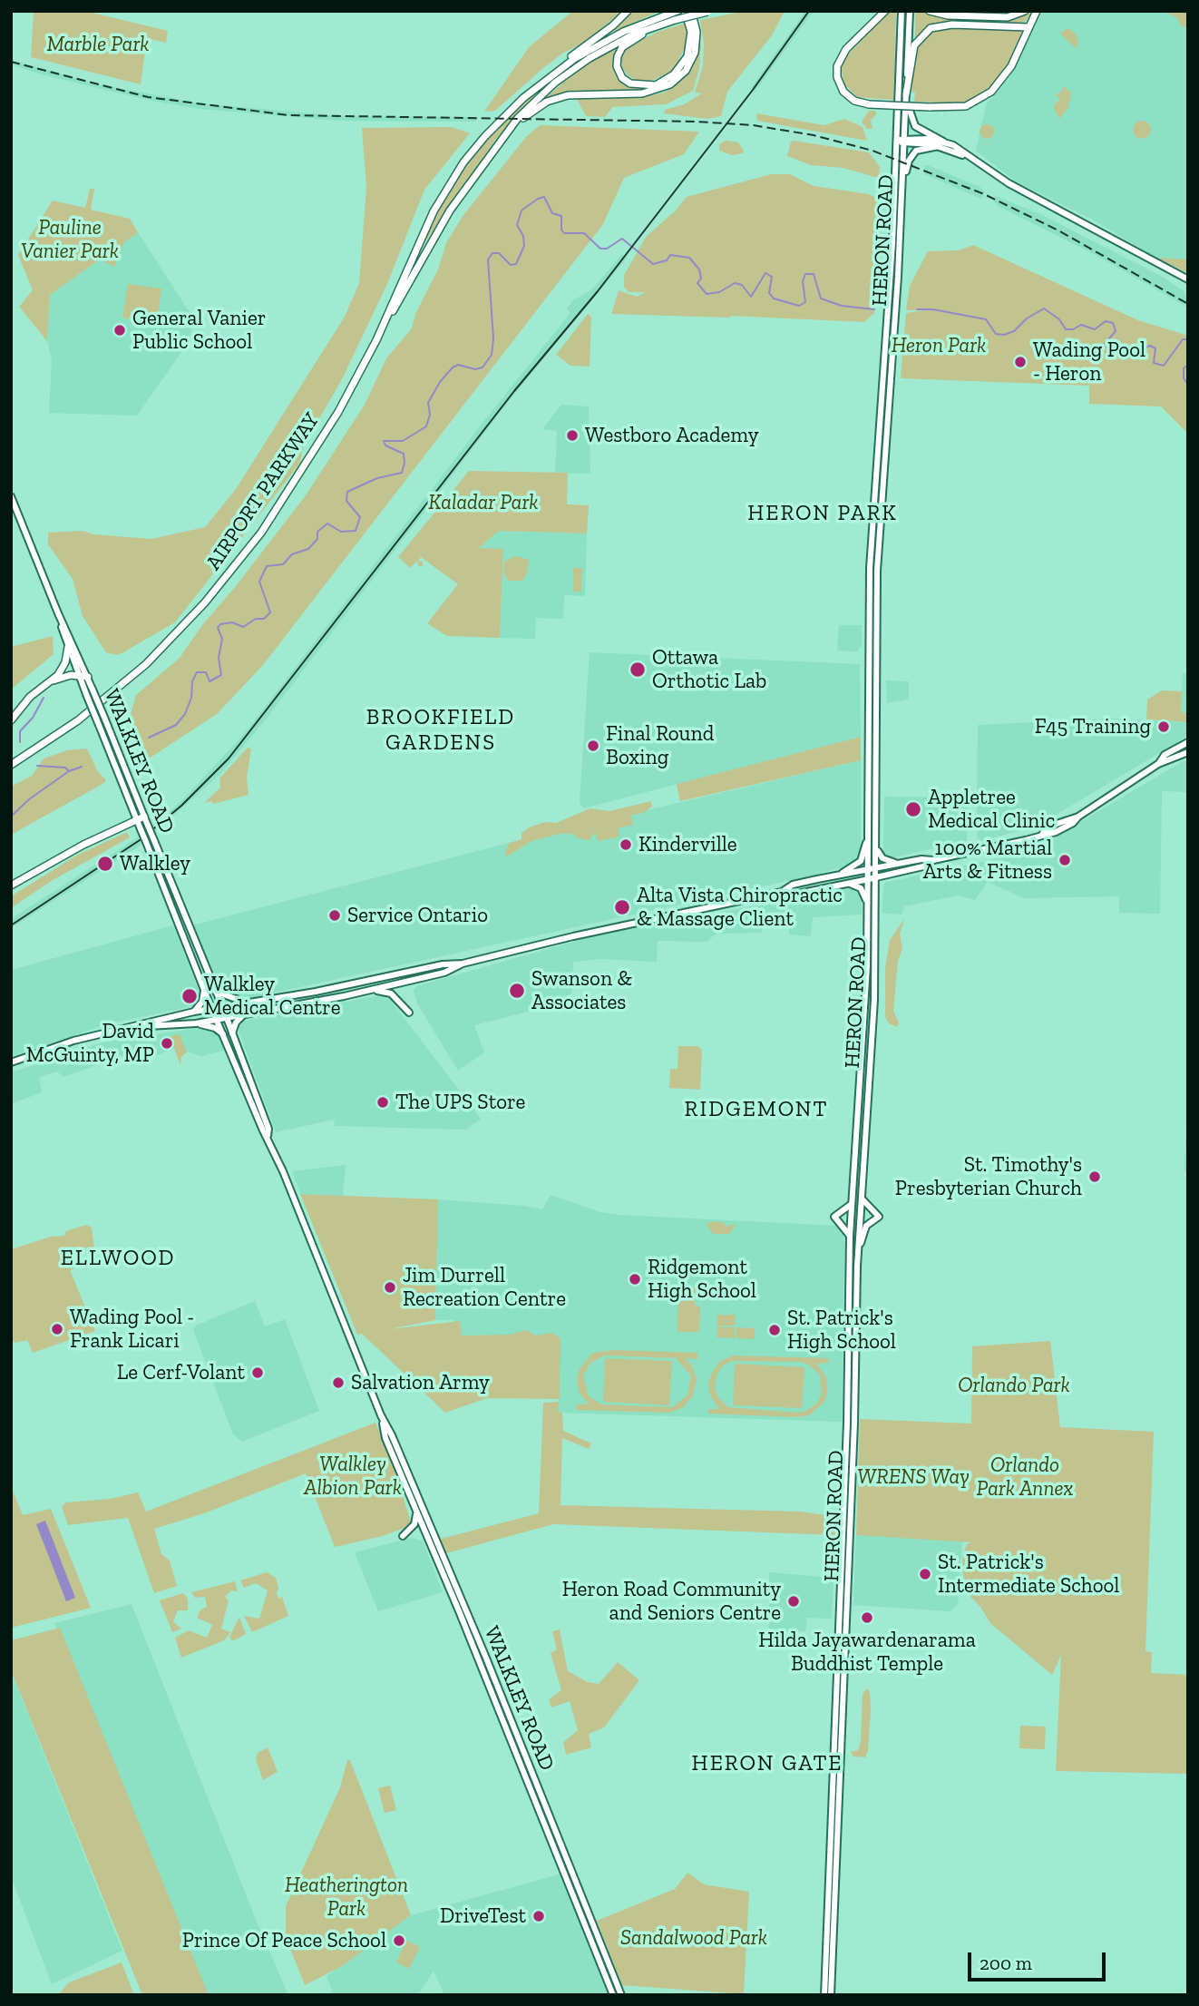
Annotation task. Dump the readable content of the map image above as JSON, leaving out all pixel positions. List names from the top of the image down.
{
  "streets": {
    "highway": ["AIRPORT PARKWAY"],
    "main road": ["HERON ROAD", "WALKLEY ROAD"]
  },
  "districts": [
    "HERON PARK",
    "BROOKFIELD GARDENS",
    "RIDGEMONT",
    "ELLWOOD",
    "HERON GATE"
  ],
  "parks": [
    "Marble Park",
    "Pauline Vanier Park",
    "Heron Park",
    "Kaladar Park",
    "Orlando Park",
    "Walkley Albion Park",
    "Orlando Park Annex",
    "WRENS Way",
    "Heatherington Park",
    "Sandalwood Park"
  ],
  "places": [
    "General Vanier Public School",
    "Wading Pool - Heron",
    "Westboro Academy",
    "Ottawa Orthotic Lab",
    "F45 Training",
    "Final Round Boxing",
    "Appletree Medical Clinic",
    "Kinderville",
    "100% Martial Arts & Fitness",
    "Walkley",
    "Alta Vista Chiropractic & Massage Client",
    "Service Ontario",
    "Swanson & Associates",
    "Walkley Medical Centre",
    "David McGuinty, MP",
    "The UPS Store",
    "St. Timothy's Presbyterian Church",
    "Ridgemont High School",
    "Jim Durrell Recreation Centre",
    "Wading Pool - Frank Licari",
    "St. Patrick's High School",
    "Le Cerf-Volant",
    "Salvation Army",
    "St. Patrick's Intermediate School",
    "Heron Road Community and Seniors Centre",
    "Hilda Jayawardenarama Buddhist Temple",
    "DriveTest",
    "Prince Of Peace School"
  ],
  "scale_bar": "200 m"
}
